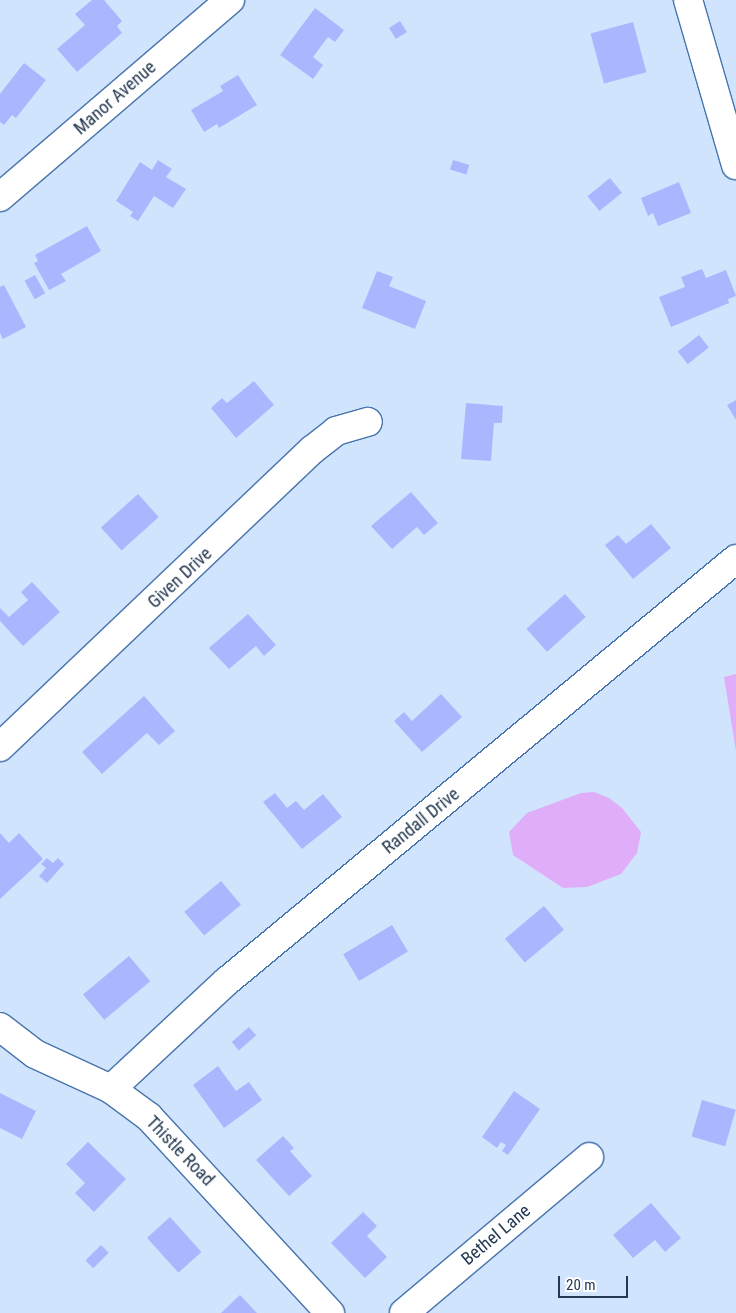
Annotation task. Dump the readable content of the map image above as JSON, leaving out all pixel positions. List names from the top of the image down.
{
  "streets": {
    "street": [
      "Manor Avenue",
      "Given Drive",
      "Randall Drive",
      "Thistle Road",
      "Bethel Lane"
    ]
  },
  "crossings": [
    ["Randall Drive", "Thistle Road"]
  ],
  "scale_bar": "20 m"
}
